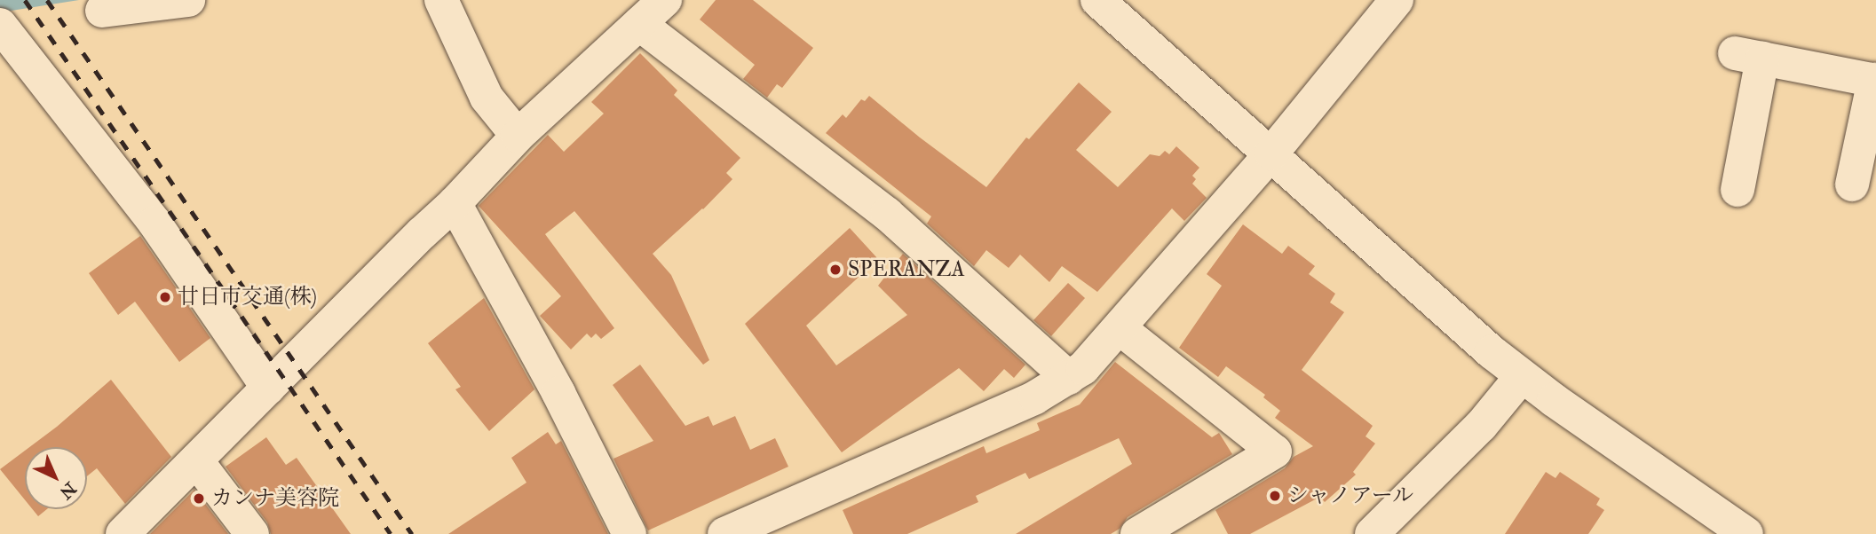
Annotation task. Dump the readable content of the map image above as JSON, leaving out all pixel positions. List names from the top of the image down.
{
  "places": [
    "SPERANZA",
    "廿日市交通(株)",
    "シャノアール",
    "カンナ美容院"
  ],
  "north": "bottom right"
}
